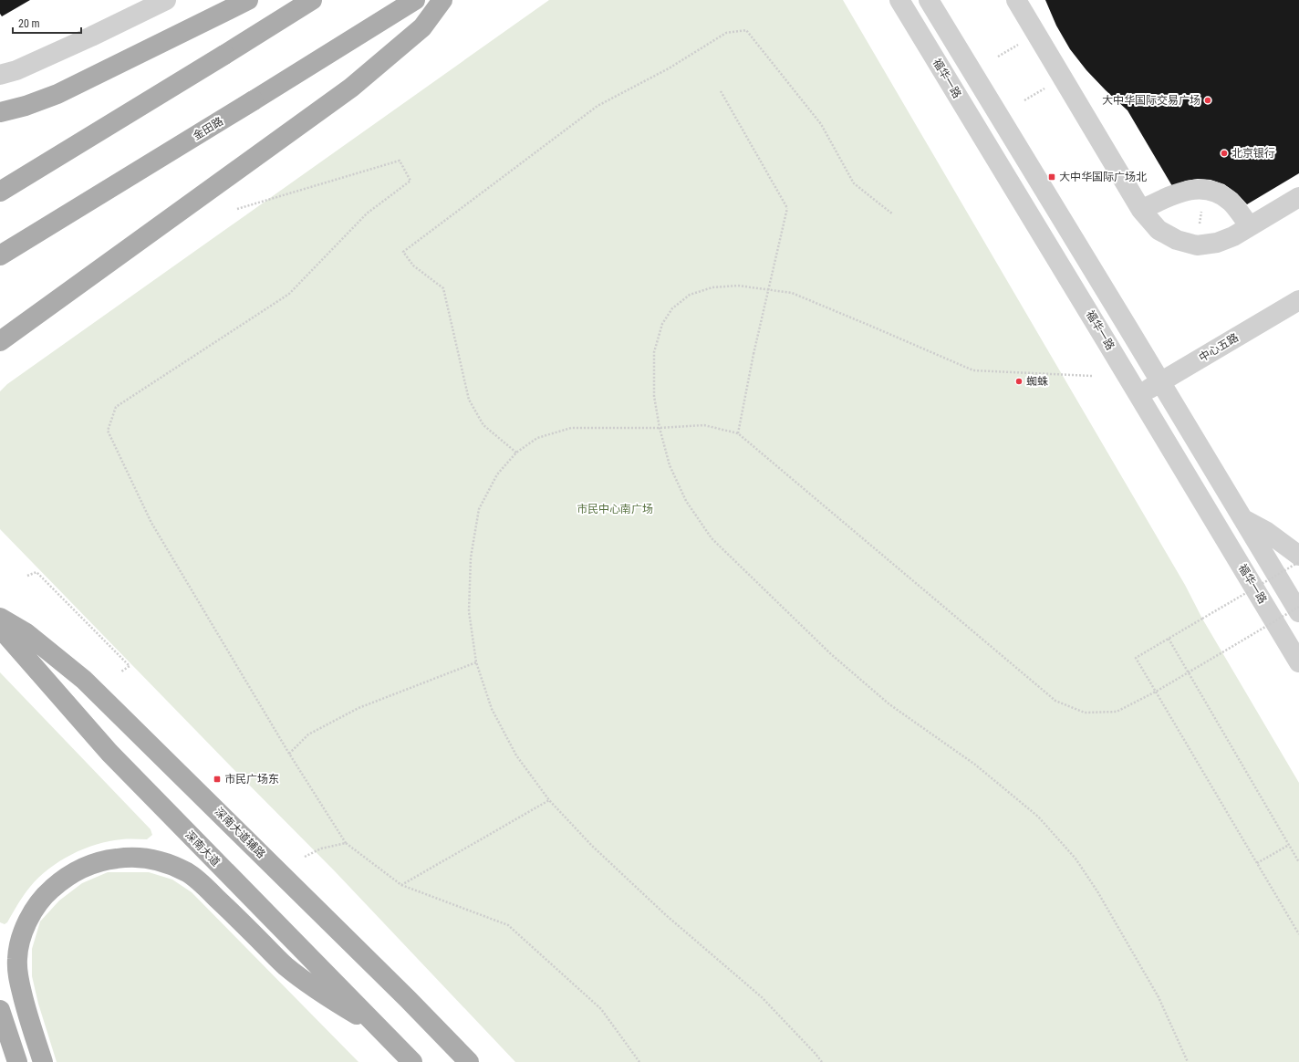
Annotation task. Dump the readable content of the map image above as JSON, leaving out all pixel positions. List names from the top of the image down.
{
  "streets": {
    "main road": ["金田路", "深南大道辅路", "深南大道"],
    "street": ["福华一路", "中心五路"]
  },
  "crossings": [
    ["福华一路", "中心五路"]
  ],
  "parks": ["市民中心南广场"],
  "places": {
    "other": ["大中华国际交易广场", "北京银行", "蜘蛛"],
    "transit": ["大中华国际广场北", "市民广场东"]
  },
  "scale_bar": "20 m"
}
